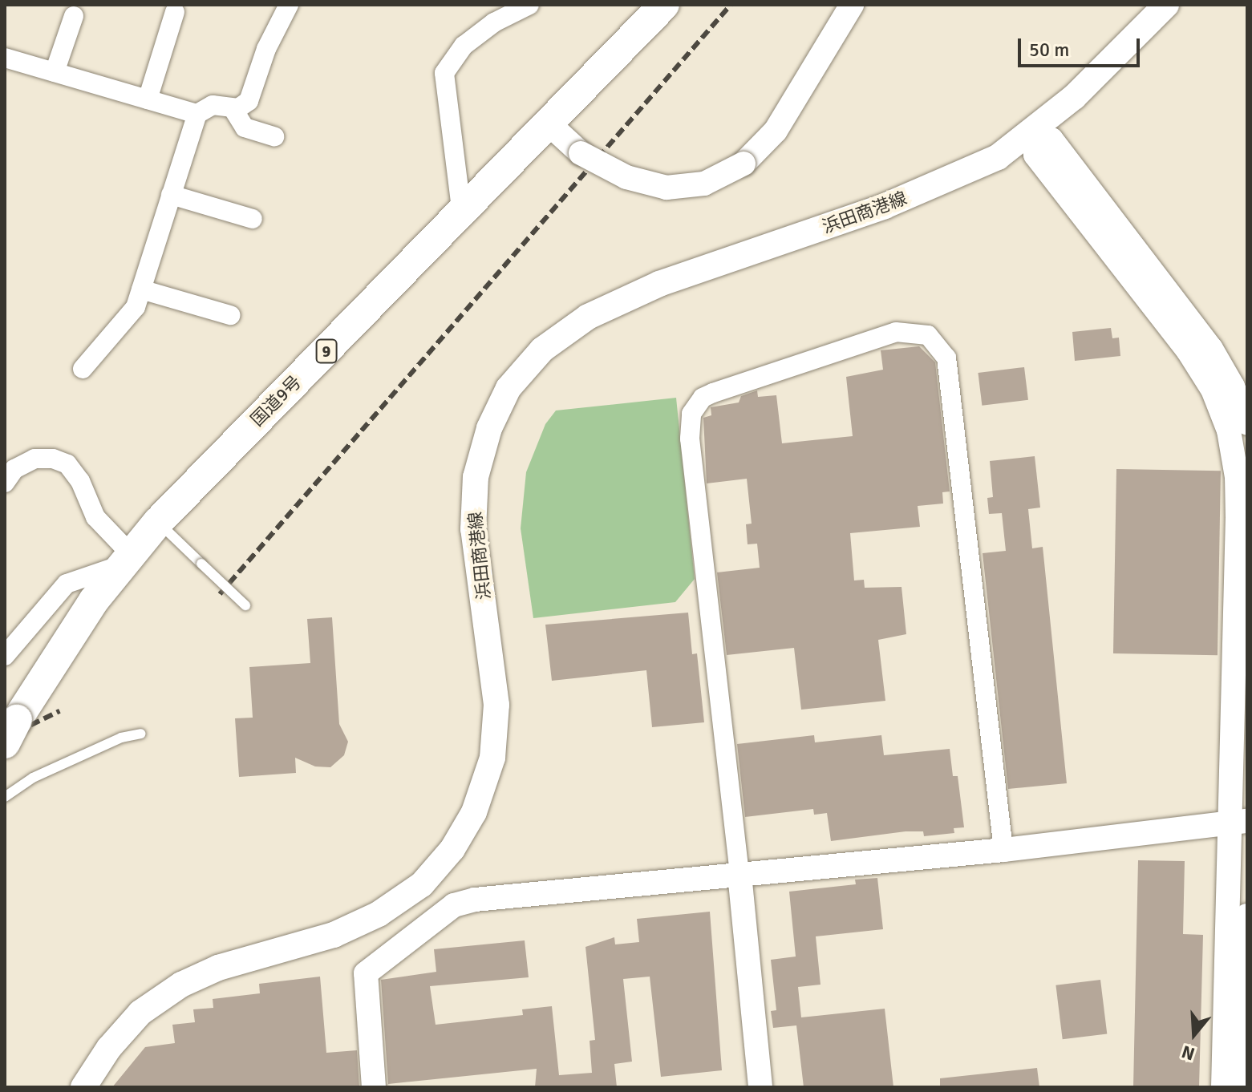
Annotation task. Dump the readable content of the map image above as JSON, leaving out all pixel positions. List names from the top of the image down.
{
  "streets": {
    "highway": ["9", "国道9号"],
    "main road": ["浜田商港線"]
  },
  "scale_bar": "50 m",
  "north": "bottom"
}
